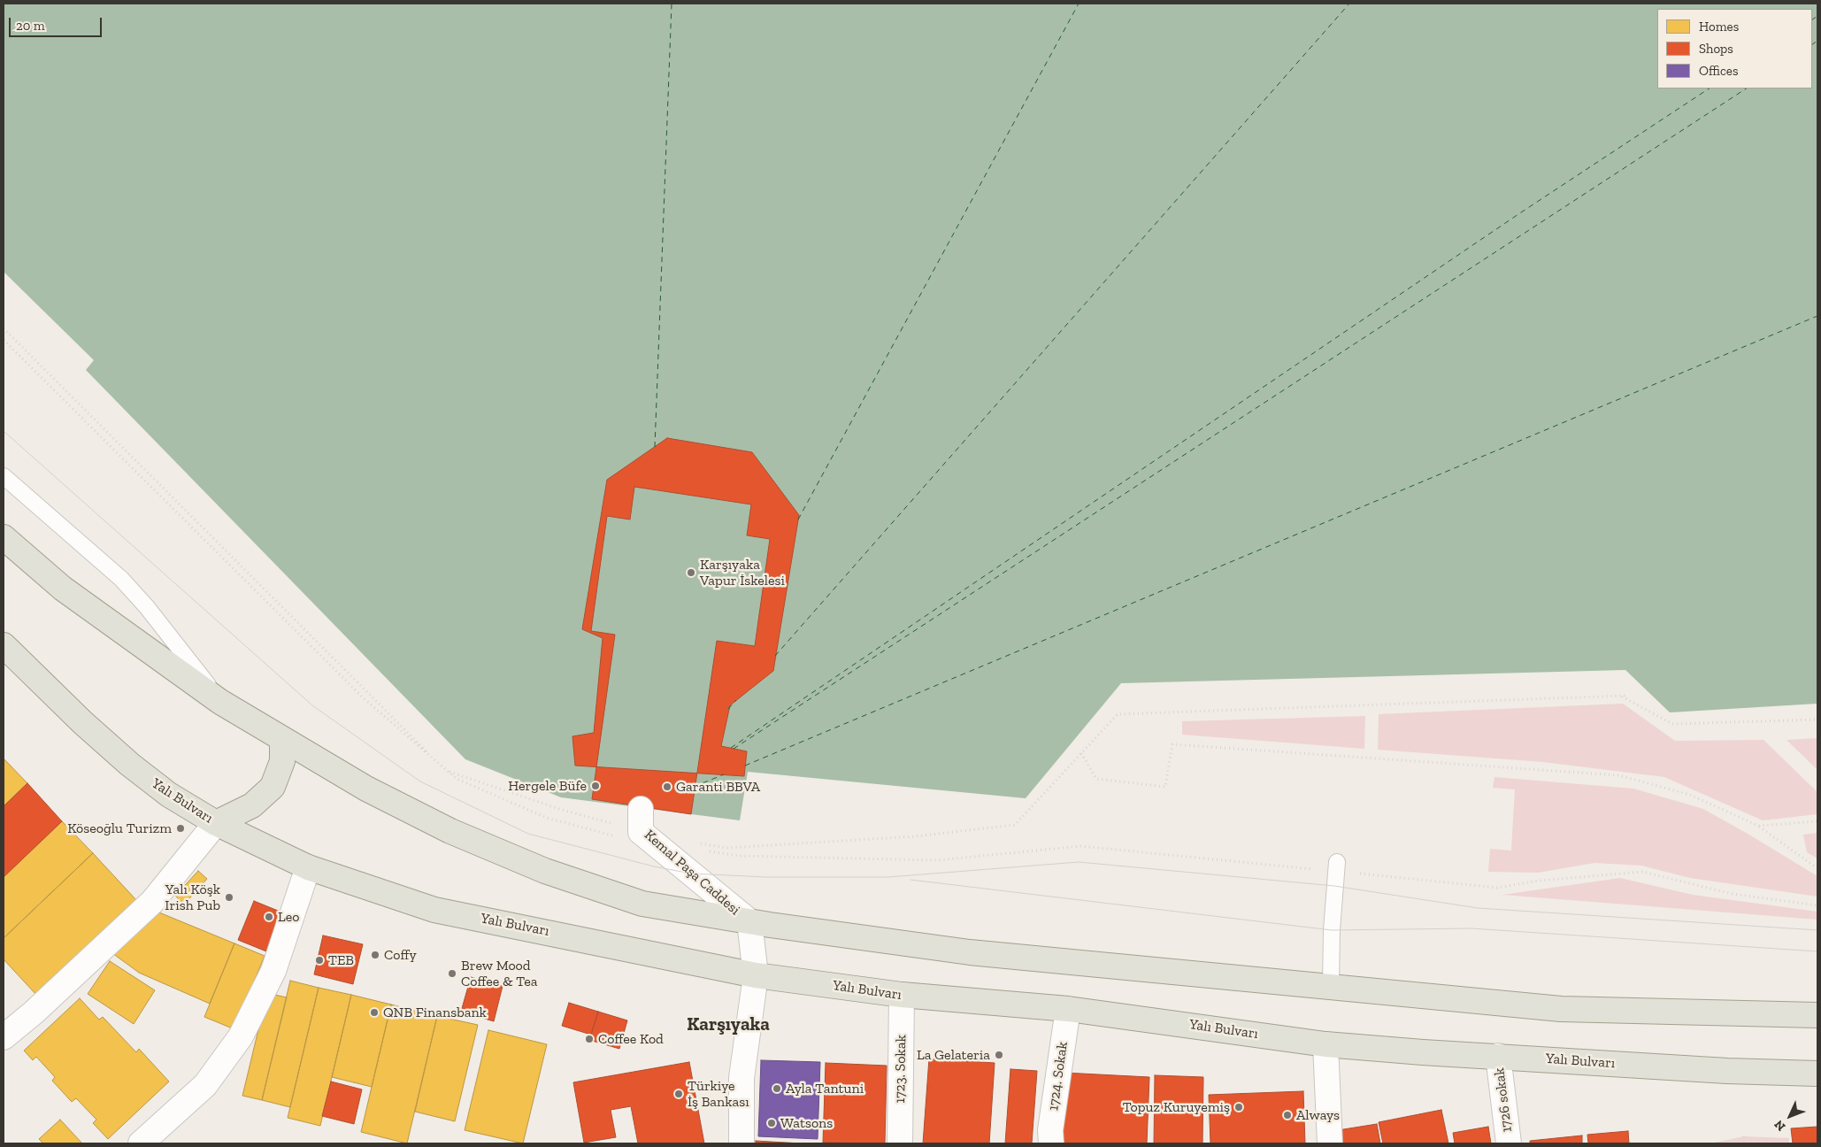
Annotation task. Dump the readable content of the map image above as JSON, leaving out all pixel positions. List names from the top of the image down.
{
  "streets": {
    "main road": ["Yalı Bulvarı"],
    "street": [
      "Kemal Paşa Caddesi",
      "1723. Sokak",
      "1724. Sokak",
      "1726 sokak"
    ]
  },
  "crossings": [
    ["Yalı Bulvarı", "Kemal Paşa Caddesi"],
    ["Yalı Bulvarı", "1723. Sokak"],
    ["Yalı Bulvarı", "1724. Sokak"],
    ["Yalı Bulvarı", "1726 sokak"]
  ],
  "districts": ["Karşıyaka"],
  "places": [
    "Karşıyaka Vapur İskelesi",
    "Hergele Büfe",
    "Garanti BBVA",
    "Köseoğlu Turizm",
    "Yalı Köşk Irish Pub",
    "Leo",
    "Coffy",
    "TEB",
    "Brew Mood Coffee & Tea",
    "QNB Finansbank",
    "Coffee Kod",
    "La Gelateria",
    "Ayla Tantuni",
    "Türkiye İş Bankası",
    "Topuz Kuruyemiş",
    "Always",
    "Watsons"
  ],
  "legend": ["Homes", "Shops", "Offices"],
  "scale_bar": "20 m",
  "north": "bottom left"
}
